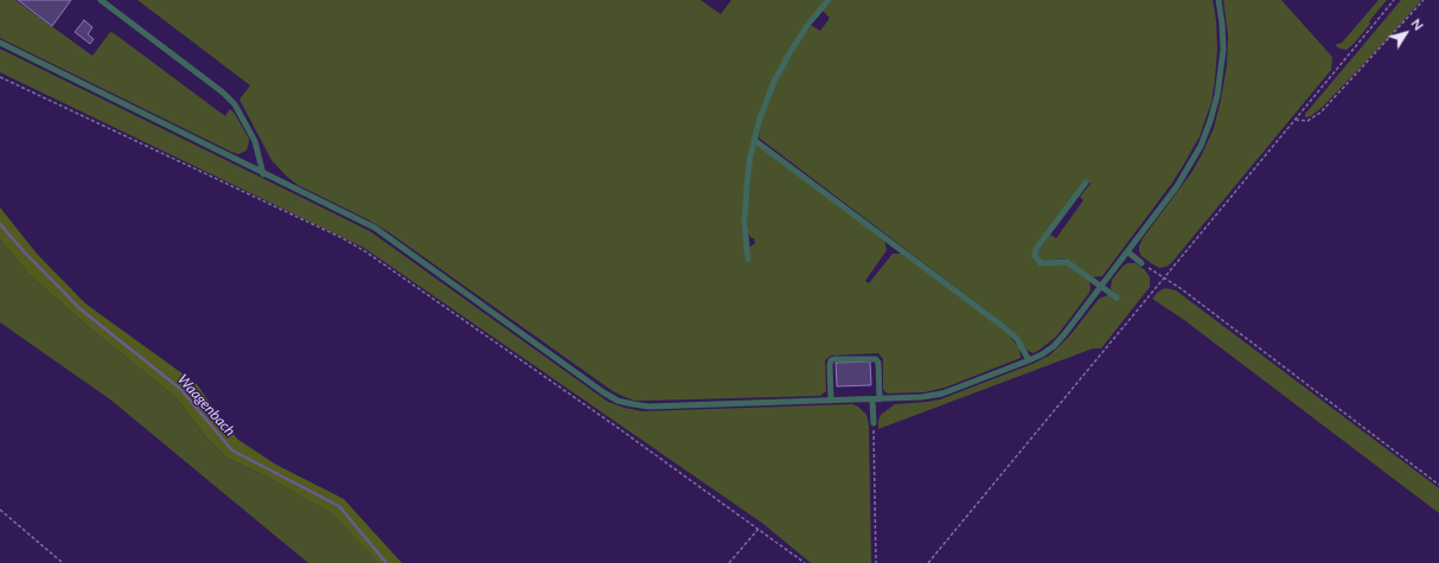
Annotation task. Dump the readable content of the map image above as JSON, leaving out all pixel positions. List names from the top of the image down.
{
  "water": ["Waagenbach"],
  "north": "top right"
}
